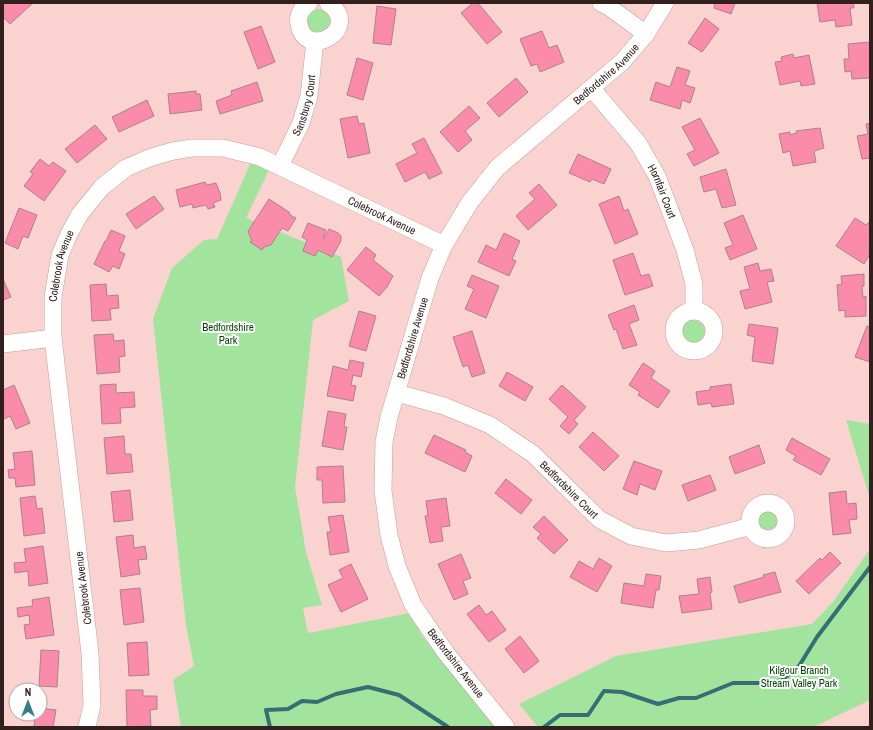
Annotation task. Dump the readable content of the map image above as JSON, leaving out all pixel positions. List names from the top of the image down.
{
  "streets": {
    "street": [
      "Bedfordshire Avenue",
      "Sansbury Court",
      "Hornfair Court",
      "Colebrook Avenue",
      "Bedfordshire Court"
    ]
  },
  "crossings": [
    ["Bedfordshire Avenue", "Hornfair Court"],
    ["Bedfordshire Avenue", "Colebrook Avenue"],
    ["Bedfordshire Avenue", "Bedfordshire Court"],
    ["Sansbury Court", "Colebrook Avenue"]
  ],
  "parks": ["Bedfordshire Park", "Kilgour Branch Stream Valley Park"],
  "north": "top"
}
